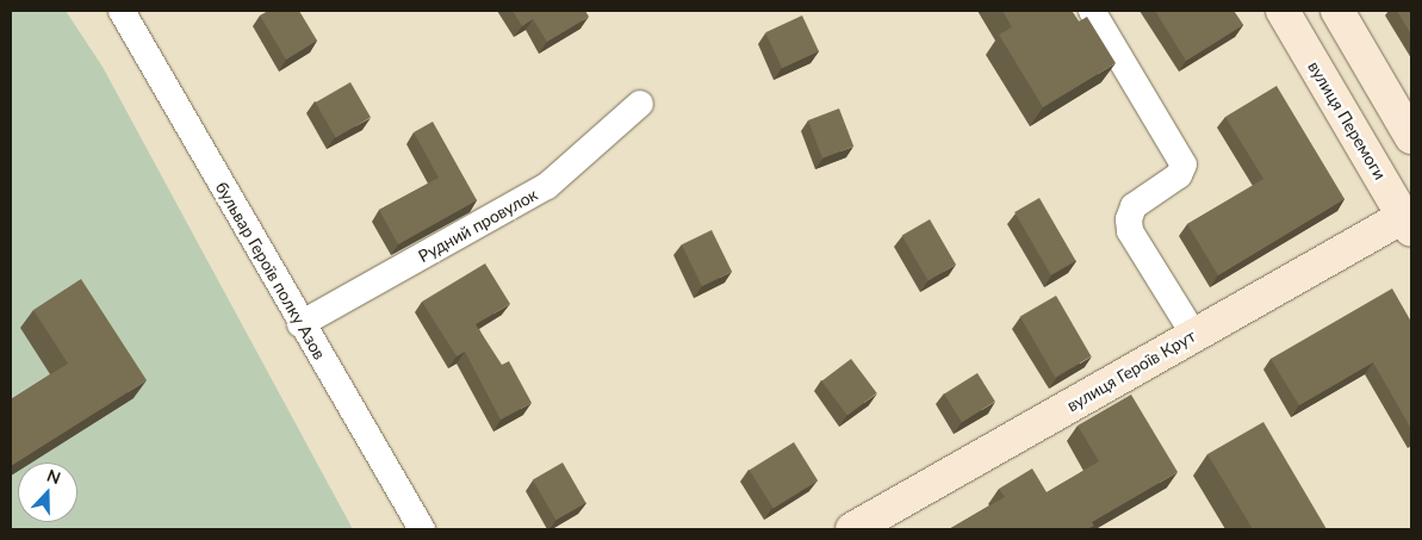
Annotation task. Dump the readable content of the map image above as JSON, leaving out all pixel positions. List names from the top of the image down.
{
  "streets": {
    "street": [
      "вулиця Перемоги",
      "Рудний провулок",
      "бульвар Героїв полку Азов",
      "вулиця Героїв Крут"
    ]
  },
  "crossings": [
    ["вулиця Перемоги", "вулиця Героїв Крут"],
    ["Рудний провулок", "бульвар Героїв полку Азов"]
  ],
  "north": "top"
}
